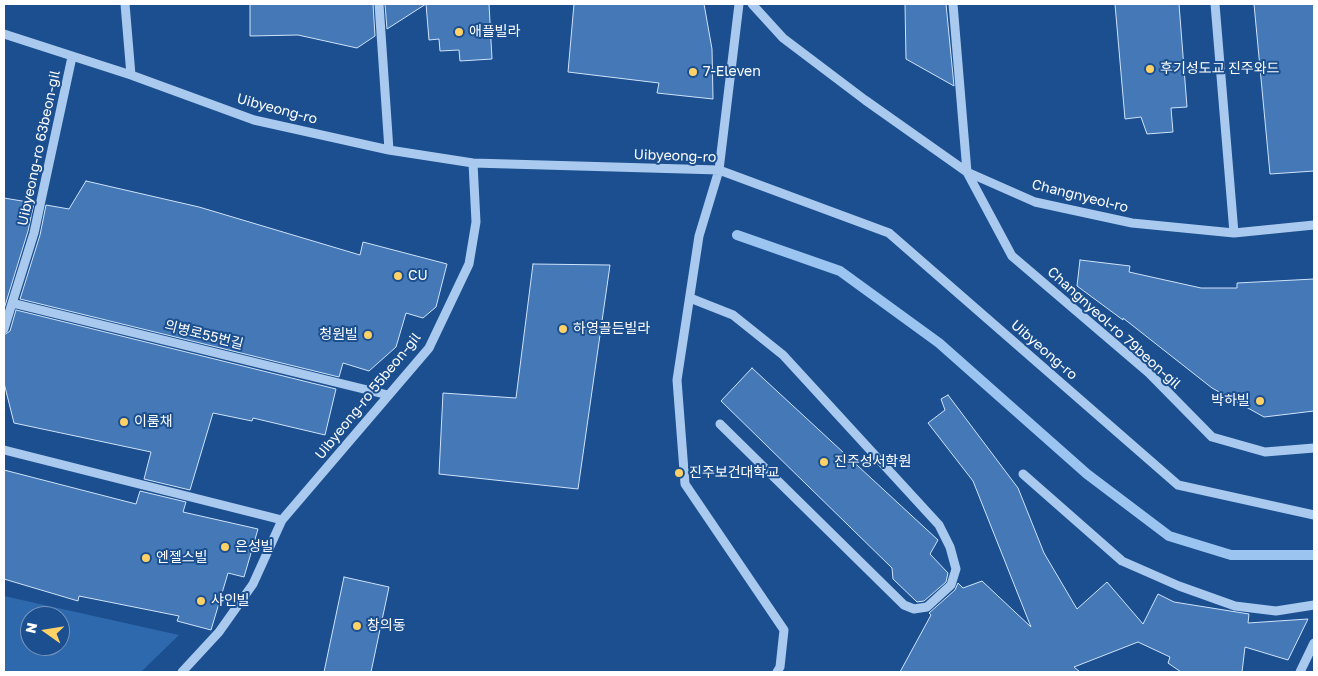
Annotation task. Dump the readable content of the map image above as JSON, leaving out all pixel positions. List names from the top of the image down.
{
  "streets": {
    "street": [
      "Uibyeong-ro",
      "Uibyeong-ro 63beon-gil",
      "Changnyeol-ro",
      "Changnyeol-ro 79beon-gil",
      "의병로55번길",
      "Uibyeong-ro 55beon-gil"
    ]
  },
  "crossings": [
    ["Uibyeong-ro", "Uibyeong-ro 63beon-gil"],
    ["Uibyeong-ro", "Uibyeong-ro 55beon-gil"],
    ["Uibyeong-ro 63beon-gil", "의병로55번길"],
    ["Changnyeol-ro", "Changnyeol-ro 79beon-gil"],
    ["의병로55번길", "Uibyeong-ro 55beon-gil"]
  ],
  "places": [
    "애플빌라",
    "후기성도교 진주와드",
    "7-Eleven",
    "CU",
    "하영골든빌라",
    "청원빌",
    "박하빌",
    "이룸채",
    "진주성서학원",
    "진주보건대학교",
    "은성빌",
    "엔젤스빌",
    "샤인빌",
    "창의동"
  ],
  "north": "left"
}
